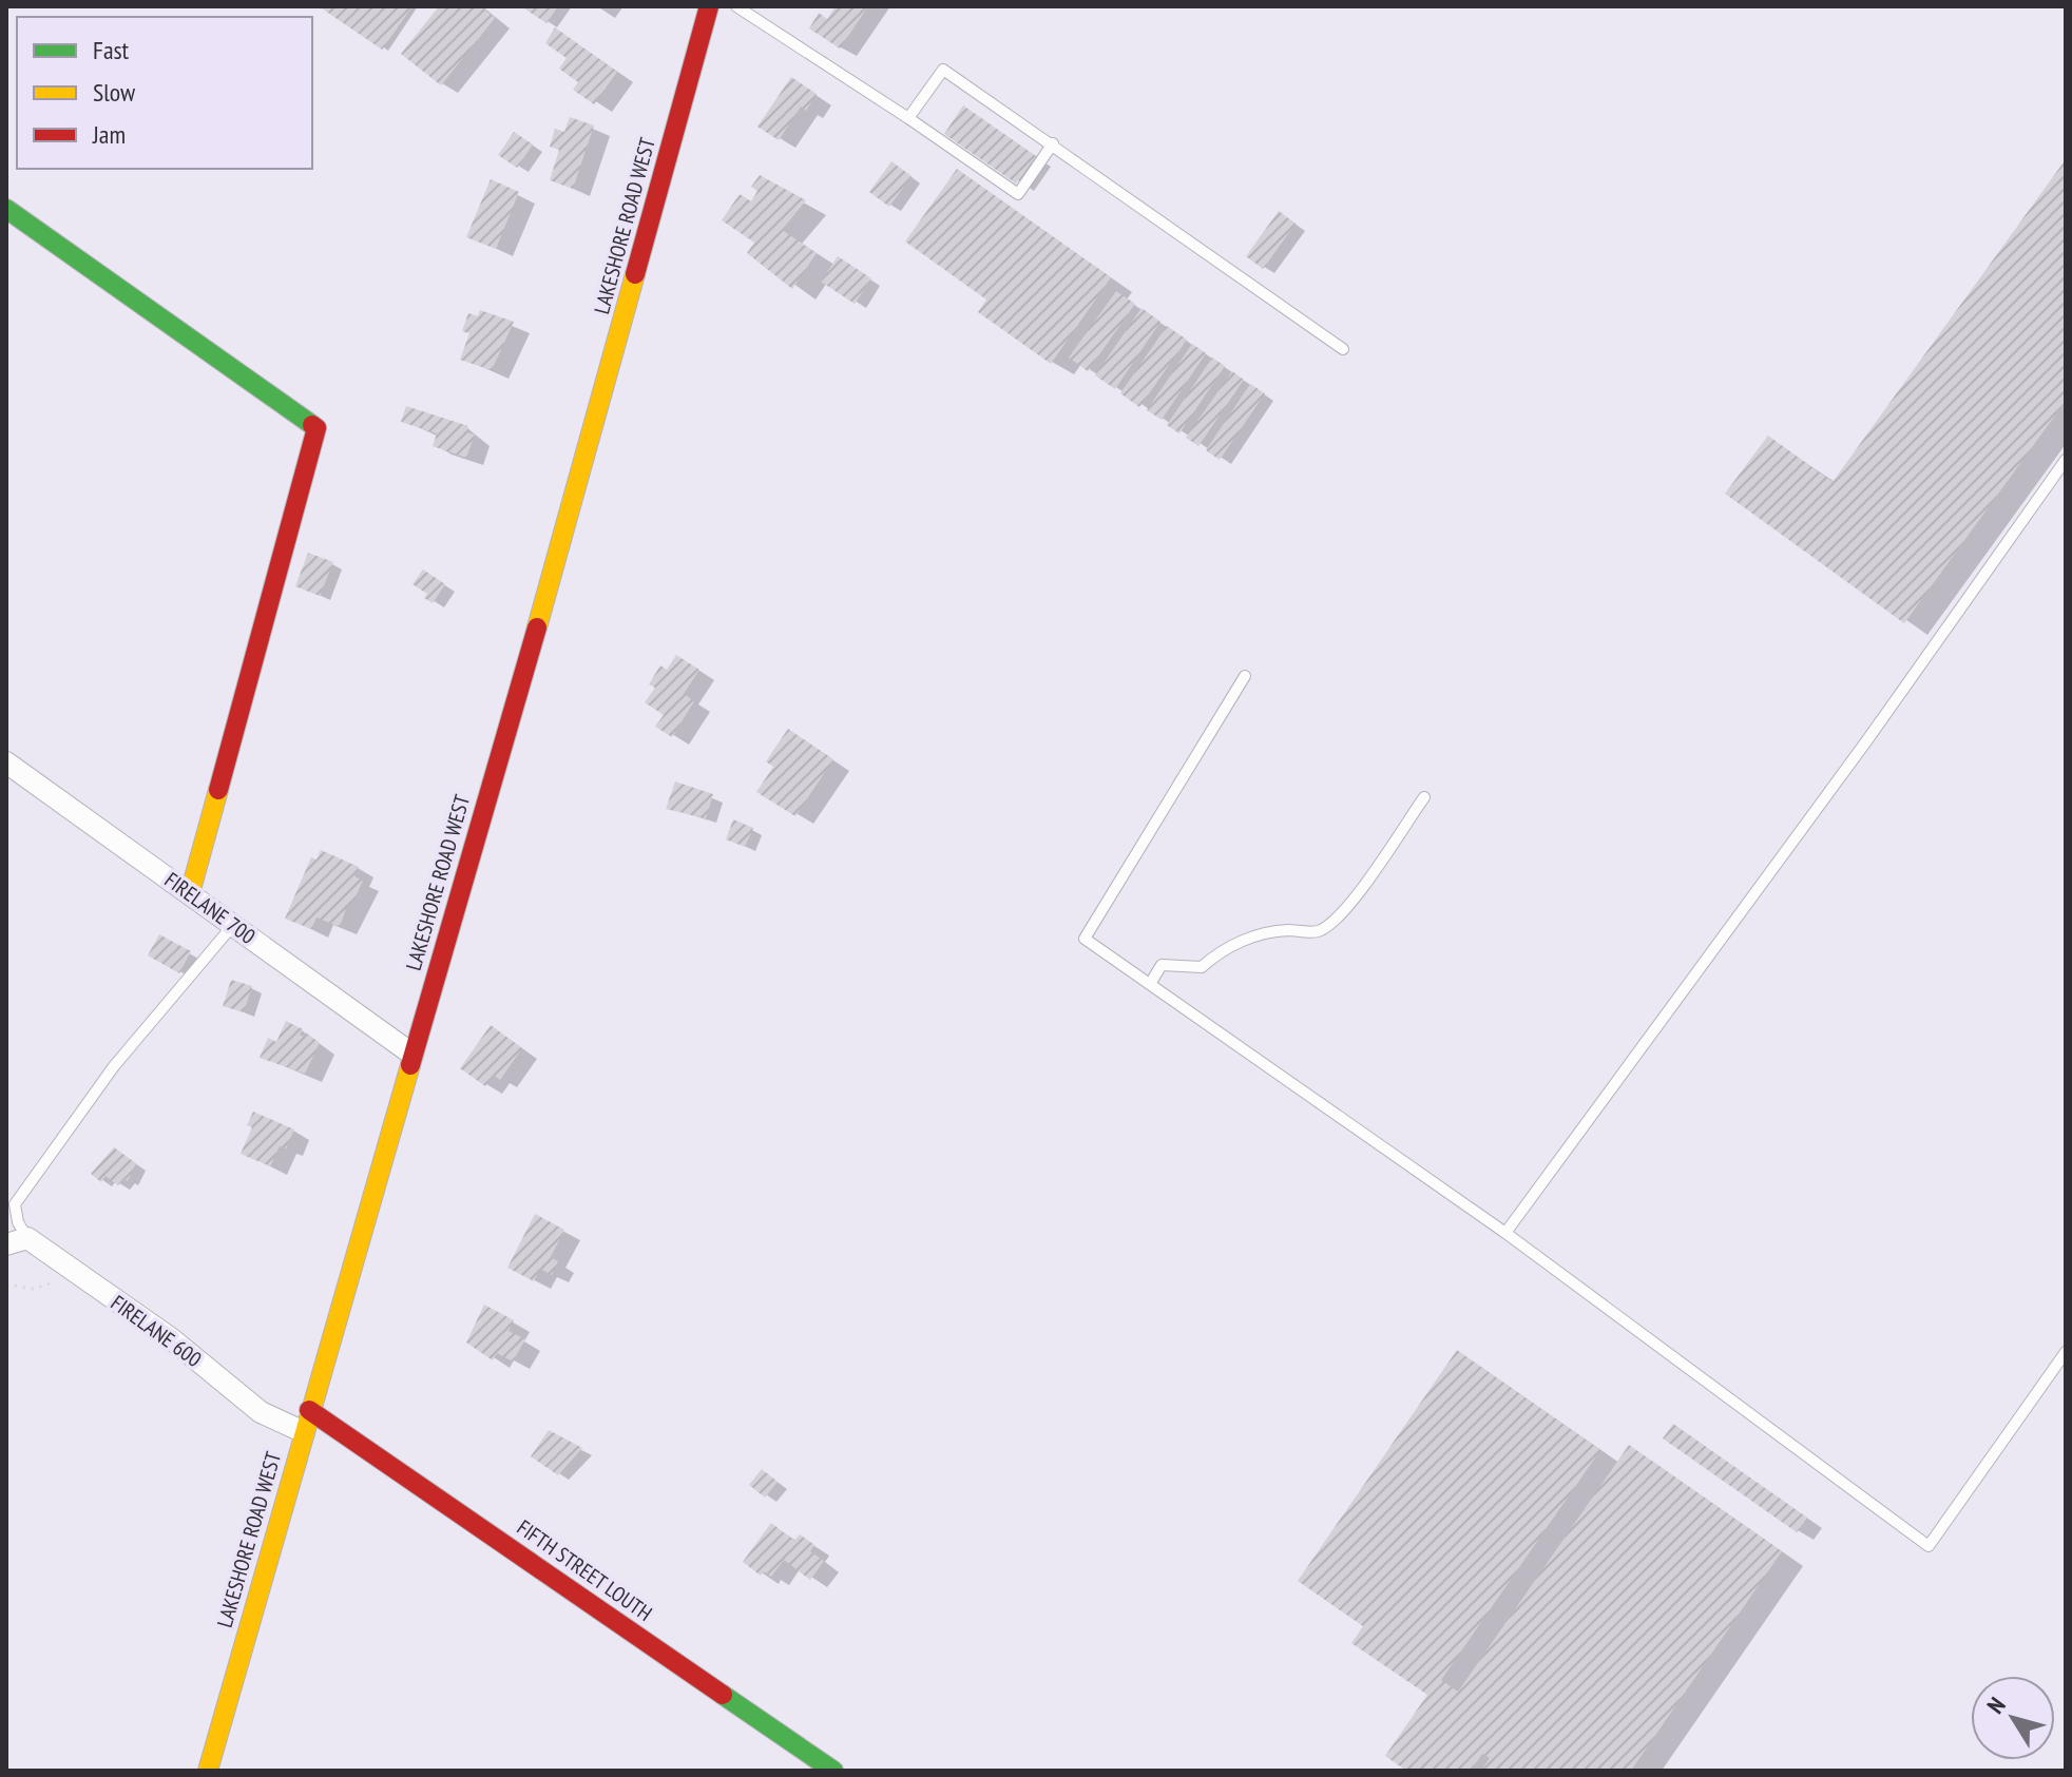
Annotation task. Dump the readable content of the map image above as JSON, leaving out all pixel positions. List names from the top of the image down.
{
  "streets": {
    "main road": ["LAKESHORE ROAD WEST", "FIFTH STREET LOUTH"],
    "street": ["FIRELANE 700", "FIRELANE 600"]
  },
  "crossings": [
    ["LAKESHORE ROAD WEST", "FIRELANE 700"],
    ["LAKESHORE ROAD WEST", "FIRELANE 600"],
    ["LAKESHORE ROAD WEST", "FIFTH STREET LOUTH"]
  ],
  "legend": ["Fast", "Slow", "Jam"],
  "north": "top left"
}
